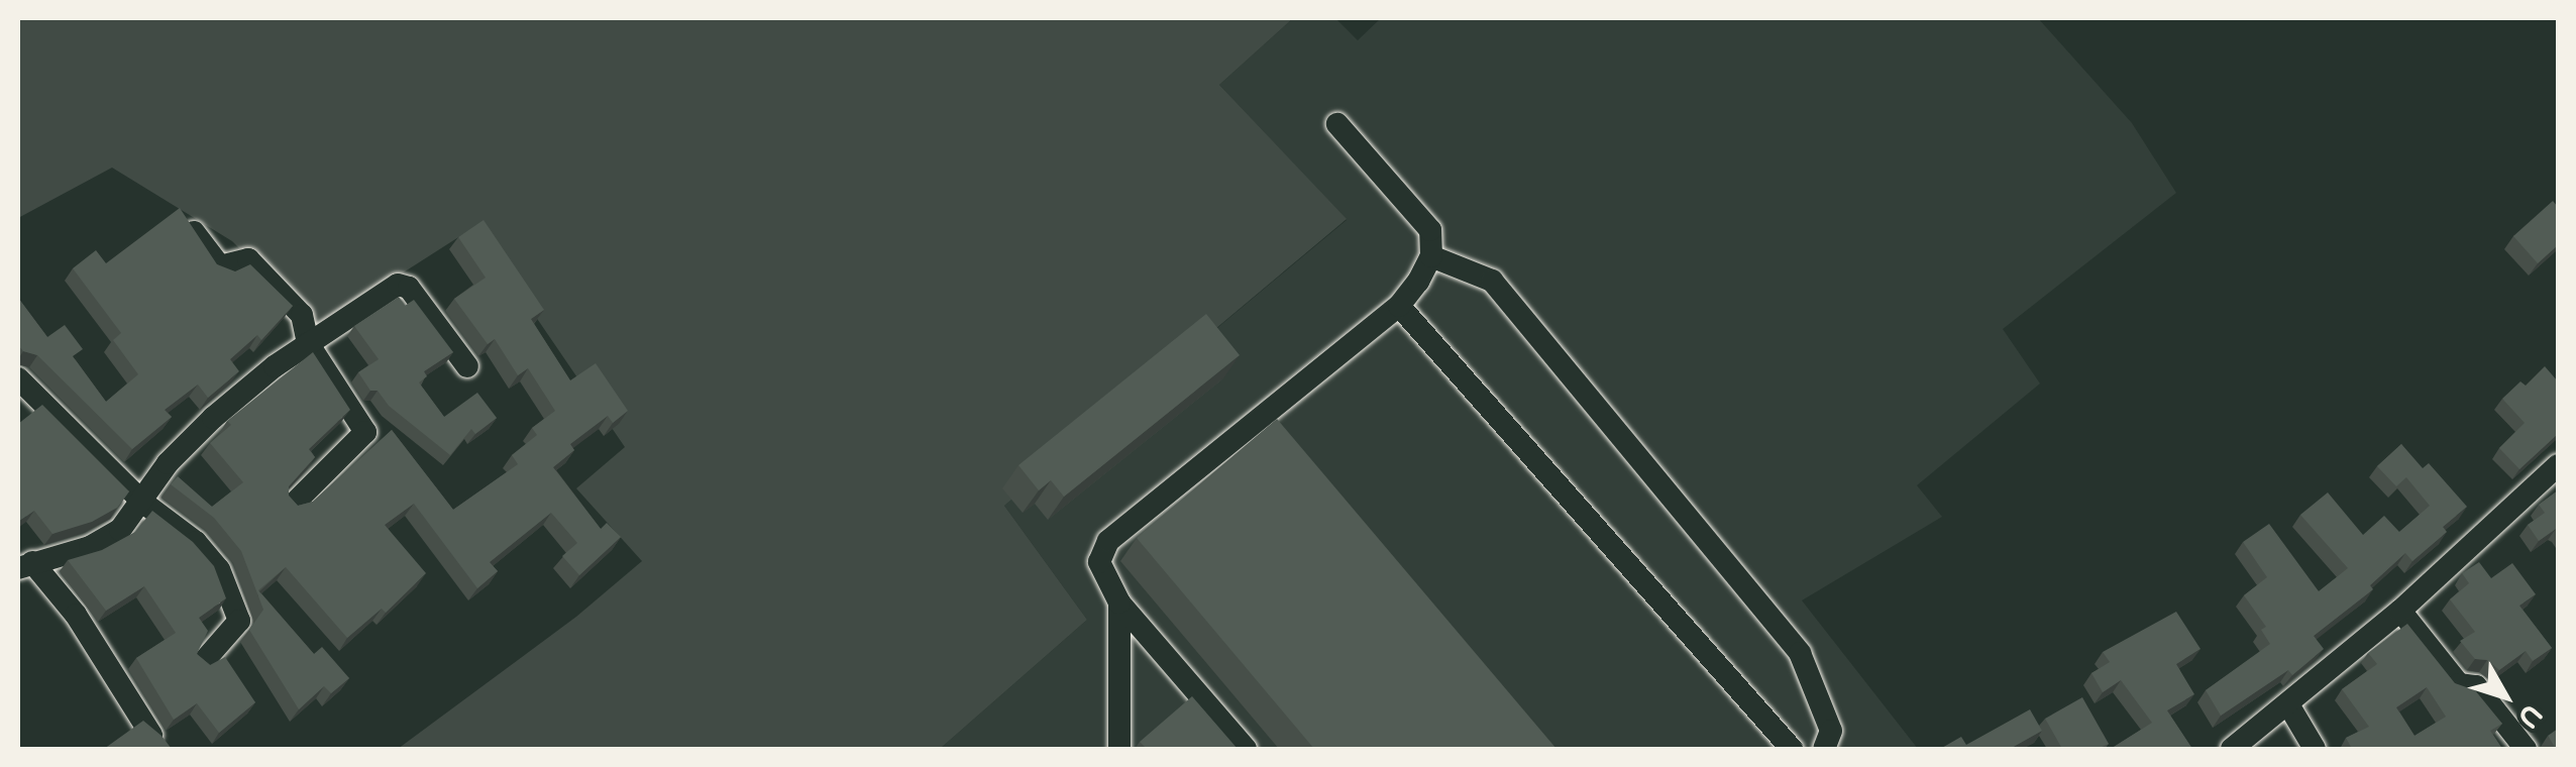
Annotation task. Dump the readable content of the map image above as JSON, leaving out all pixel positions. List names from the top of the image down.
{
  "north": "bottom right"
}
